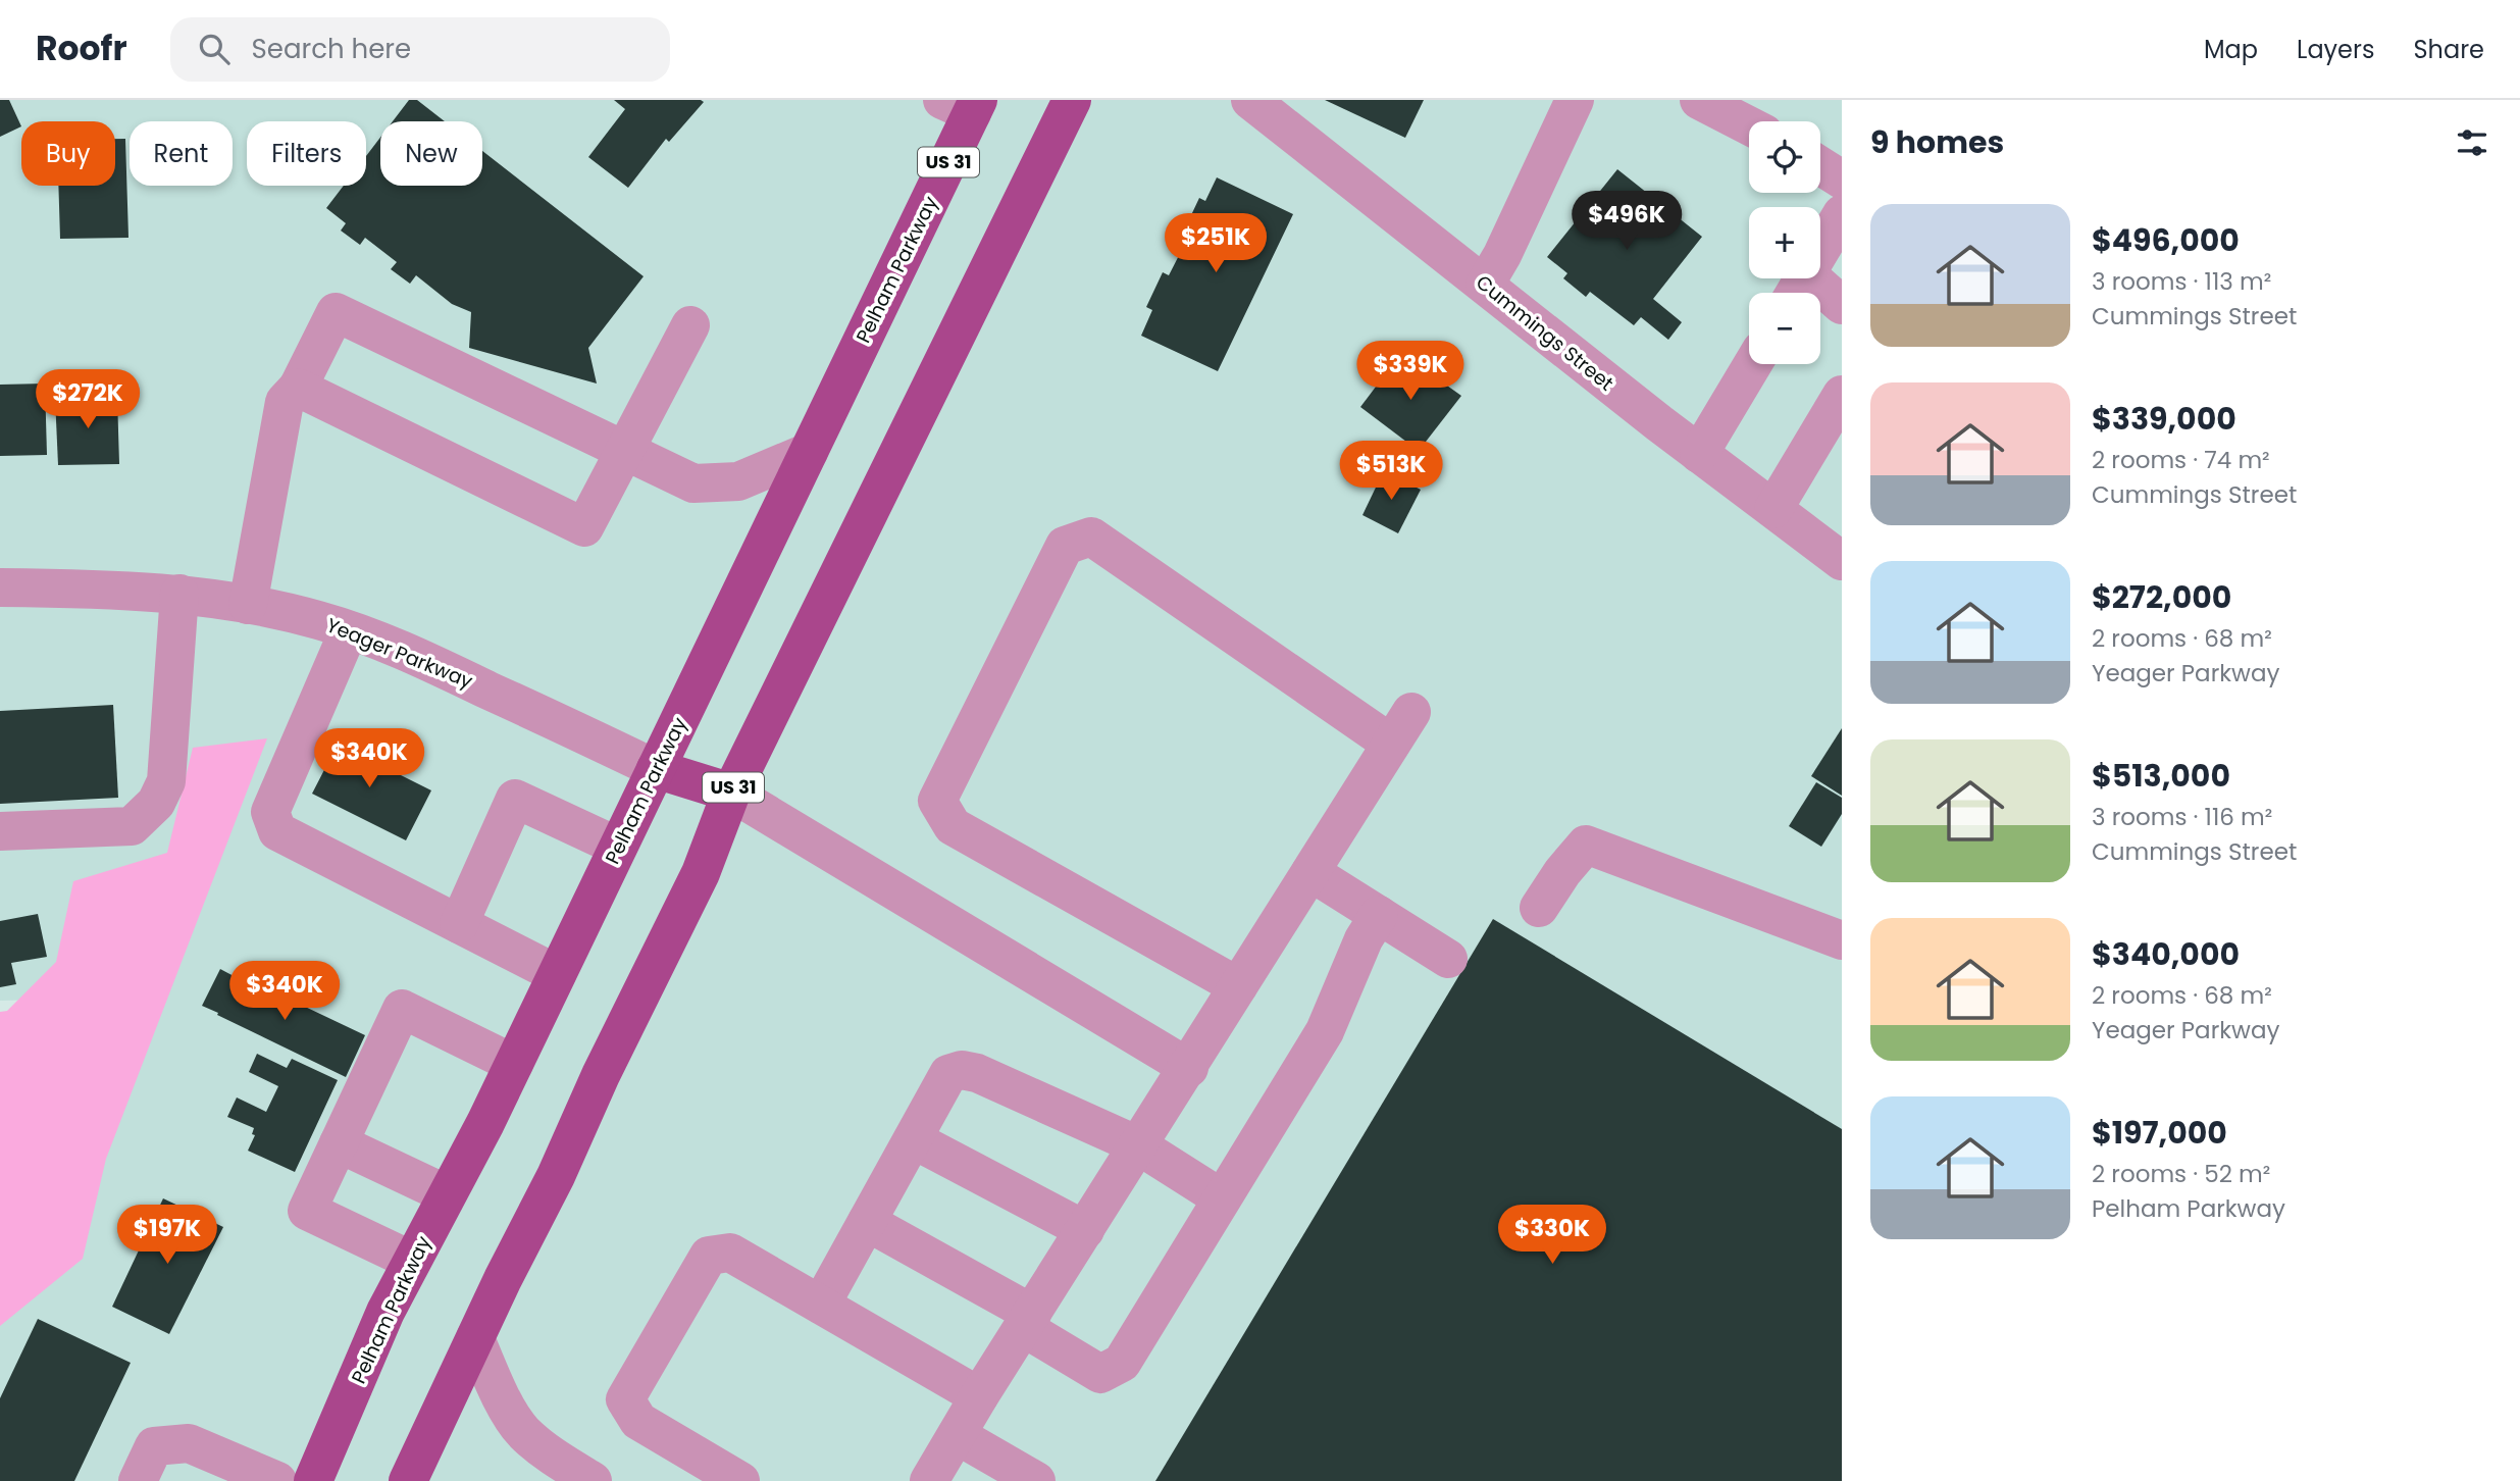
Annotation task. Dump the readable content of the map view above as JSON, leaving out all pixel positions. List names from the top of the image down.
{
  "streets": {
    "main road": ["US 31", "Pelham Parkway"],
    "street": ["Cummings Street", "Yeager Parkway"]
  },
  "crossings": [
    ["Pelham Parkway", "Yeager Parkway"]
  ],
  "page": {
    "header": "Roofr",
    "search": "Search here",
    "nav": ["Map", "Layers", "Share"],
    "heading": "9 homes",
    "map_buttons": ["+", "−"],
    "chip": [
      "Buy",
      "Rent",
      "Filters",
      "New"
    ],
    "list": [
      {
        "name": "$496,000",
        "note": "3 rooms · 113 m² · Cummings Street"
      },
      {
        "name": "$339,000",
        "note": "2 rooms · 74 m² · Cummings Street"
      },
      {
        "name": "$272,000",
        "note": "2 rooms · 68 m² · Yeager Parkway"
      },
      {
        "name": "$513,000",
        "note": "3 rooms · 116 m² · Cummings Street"
      },
      {
        "name": "$340,000",
        "note": "2 rooms · 68 m² · Yeager Parkway"
      },
      {
        "name": "$197,000",
        "note": "2 rooms · 52 m² · Pelham Parkway"
      }
    ],
    "price": [
      "$496K",
      "$251K",
      "$339K",
      "$272K",
      "$513K",
      "$340K",
      "$340K",
      "$197K",
      "$330K"
    ]
  }
}
